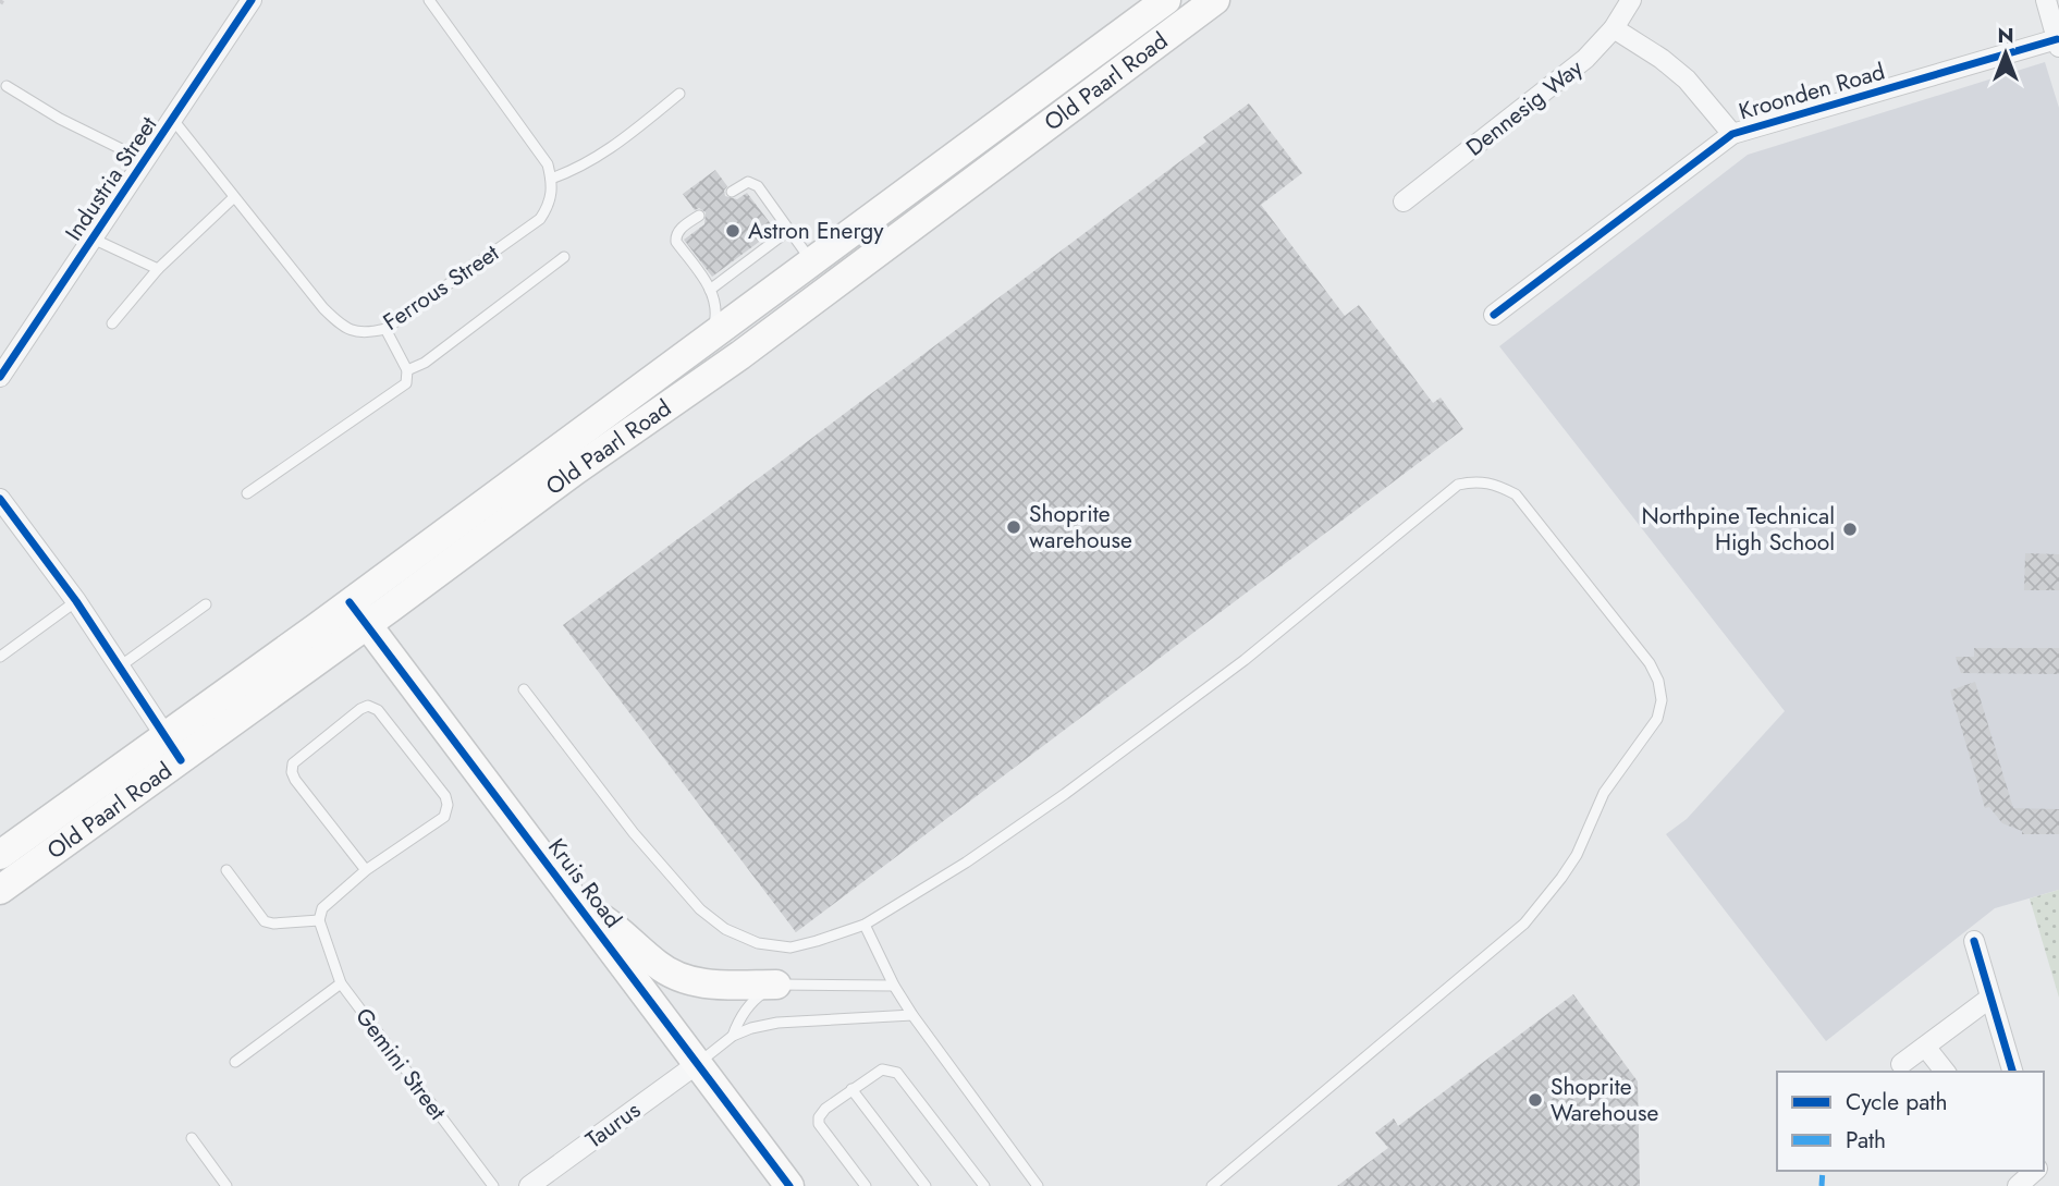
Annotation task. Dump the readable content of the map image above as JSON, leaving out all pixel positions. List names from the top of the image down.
{
  "streets": {
    "main road": ["Old Paarl Road", "Kruis Road"],
    "street": [
      "Kroonden Road",
      "Dennesig Way",
      "Industria Street",
      "Taurus"
    ],
    "lane": ["Ferrous Street", "Gemini Street"]
  },
  "crossings": [
    ["Old Paarl Road", "Kruis Road"],
    ["Industria Street", "Ferrous Street"],
    ["Kruis Road", "Taurus"]
  ],
  "places": [
    "Astron Energy",
    "Shoprite warehouse",
    "Northpine Technical High School",
    "Shoprite Warehouse"
  ],
  "legend": ["Cycle path", "Path"],
  "north": "top"
}
